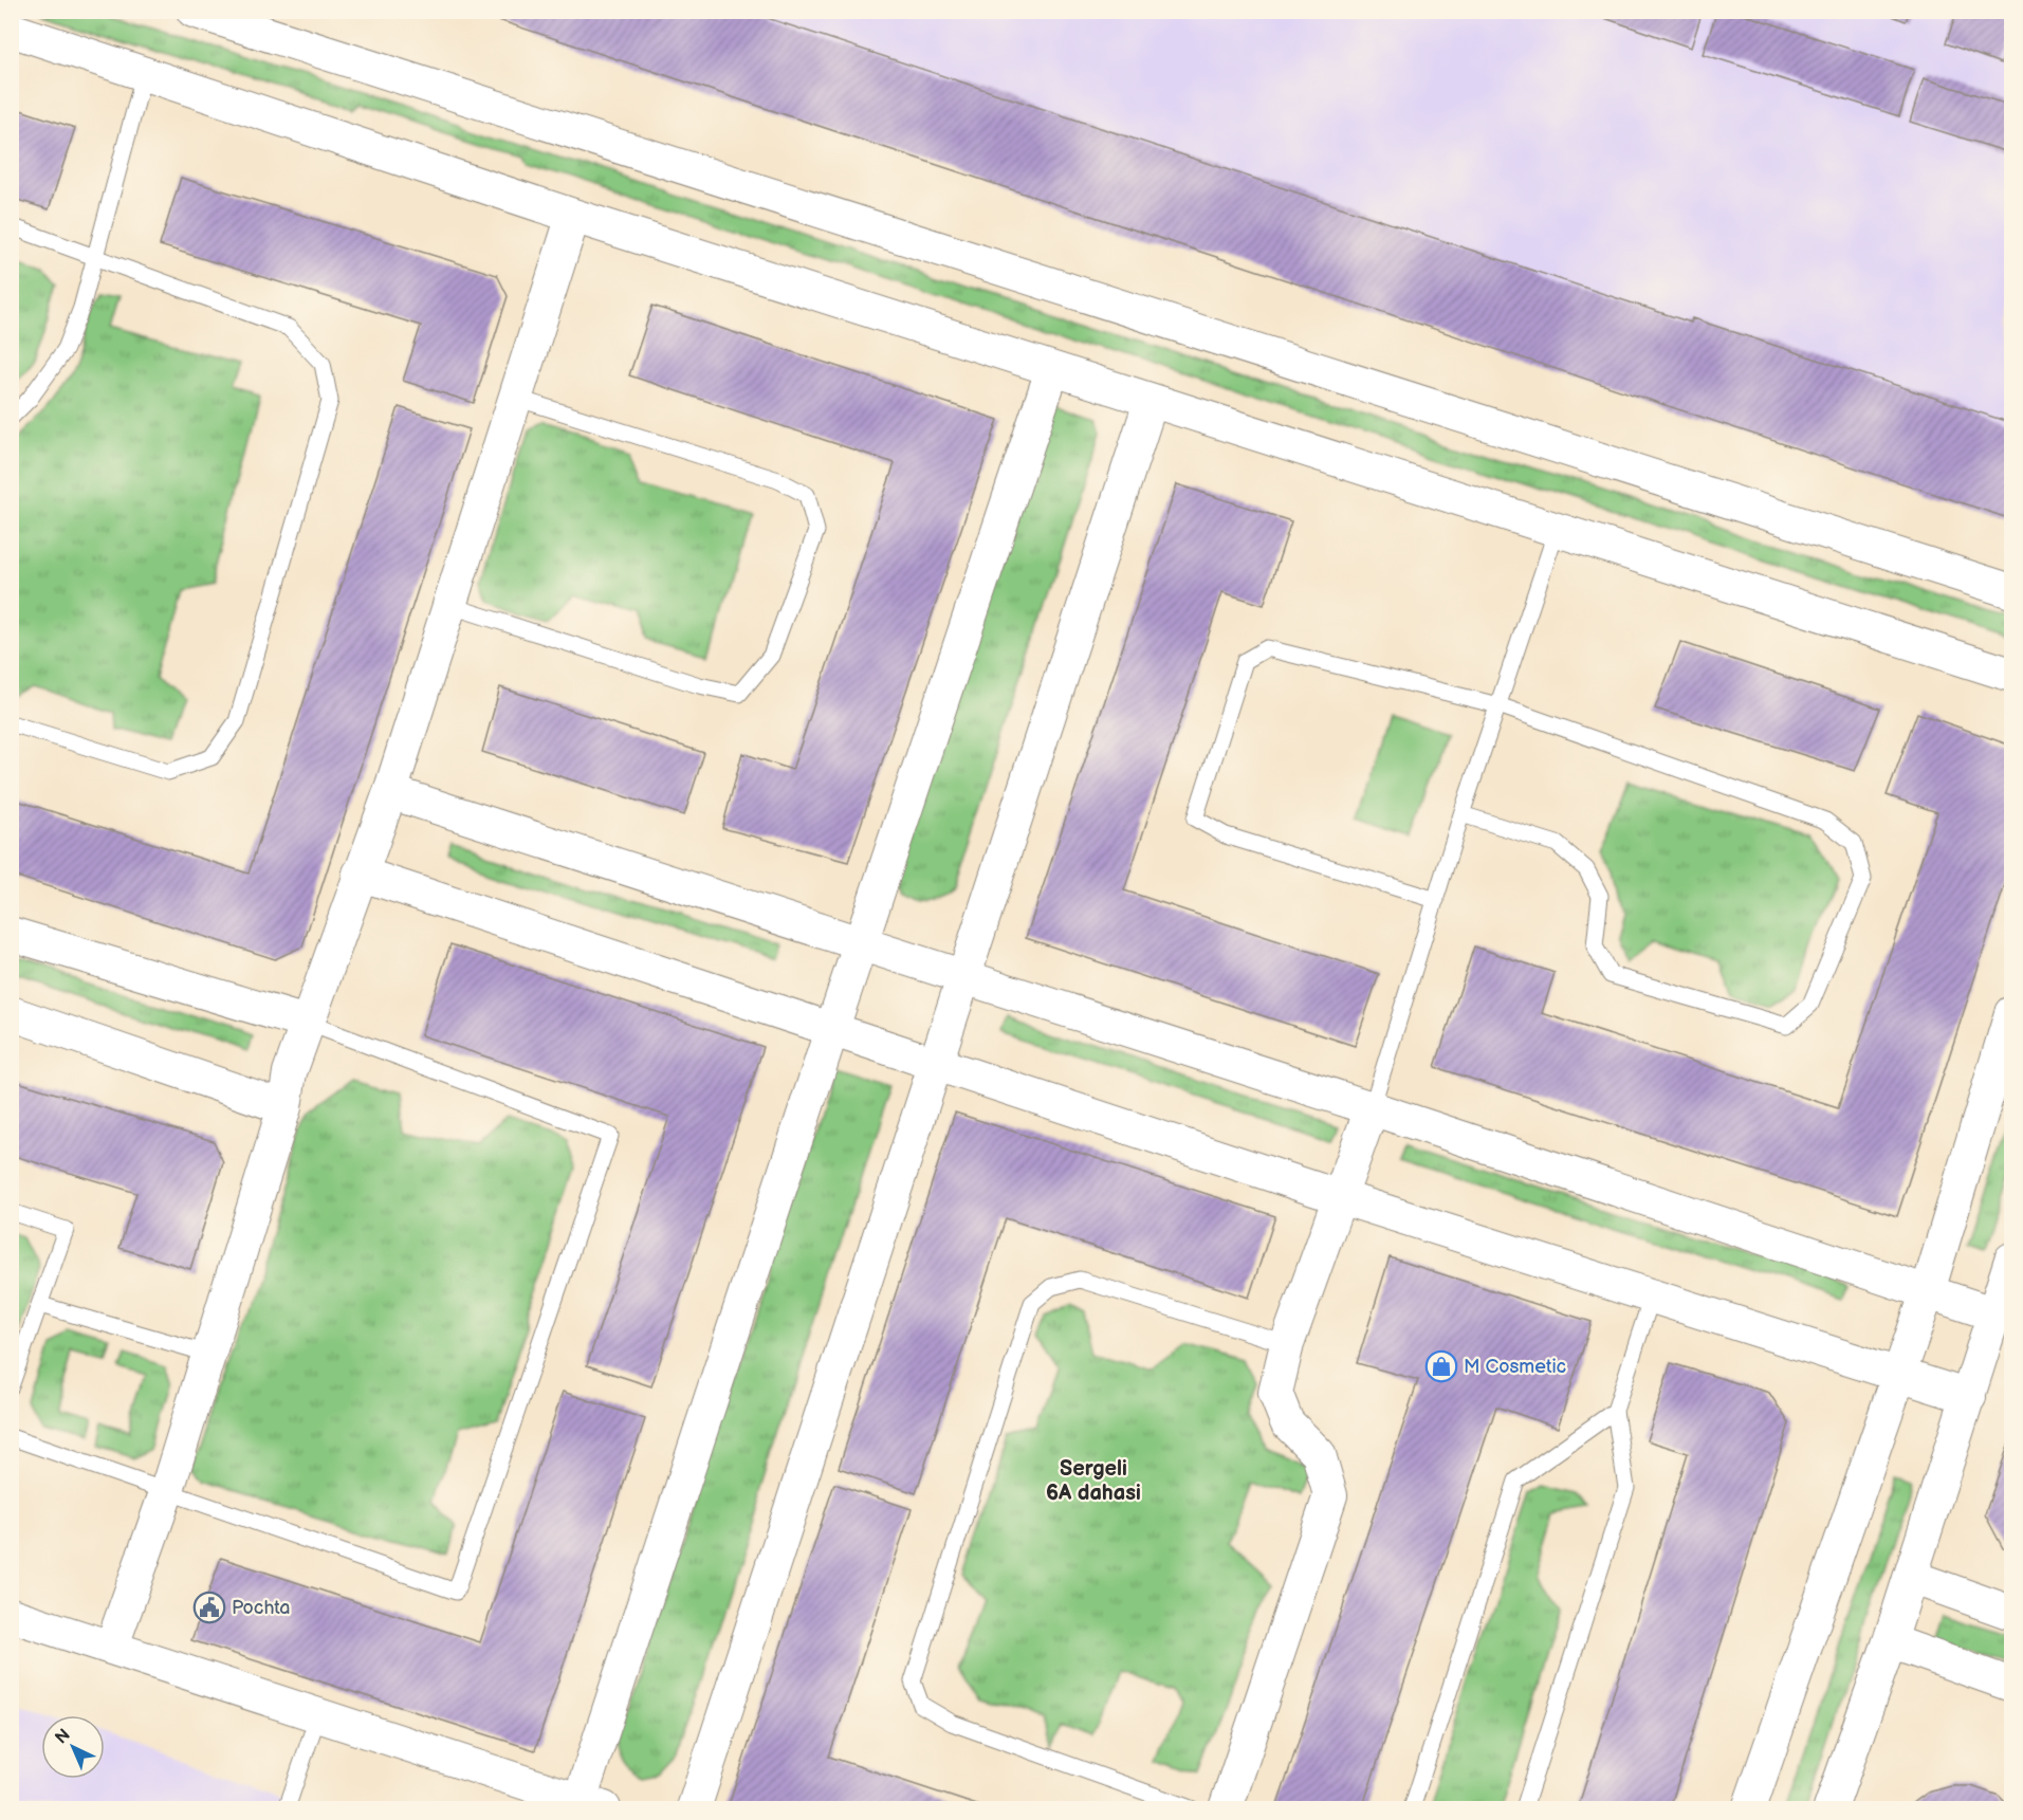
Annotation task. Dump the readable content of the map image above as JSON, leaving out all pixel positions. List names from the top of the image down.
{
  "districts": ["Sergeli 6A dahasi"],
  "places": {
    "shop": ["M Cosmetic"],
    "public building": ["Pochta"]
  },
  "north": "top left"
}
